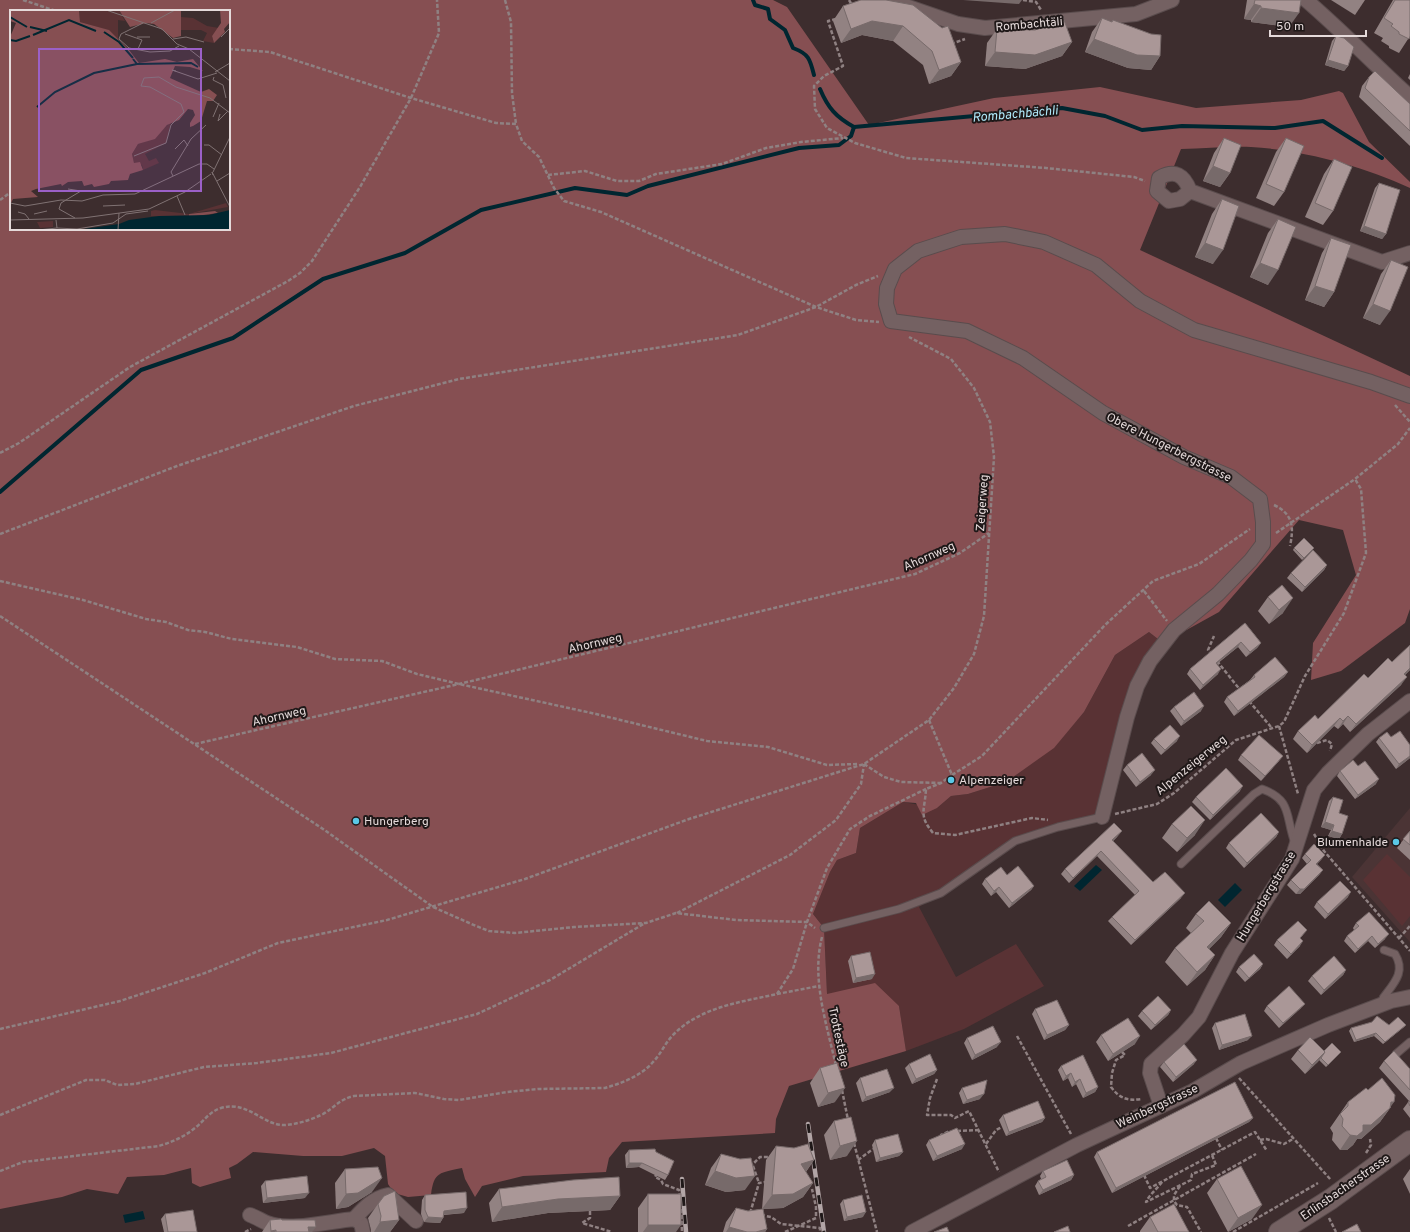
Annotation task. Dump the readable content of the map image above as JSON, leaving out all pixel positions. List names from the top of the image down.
{
  "streets": {
    "main road": ["Erlinsbacherstrasse"],
    "street": [
      "Rombachtäli",
      "Obere Hungerbergstrasse",
      "Hungerbergstrasse",
      "Weinbergstrasse"
    ],
    "path": [
      "Zeigerweg",
      "Ahornweg",
      "Alpenzeigerweg",
      "Trottestäge"
    ]
  },
  "crossings": [
    ["Obere Hungerbergstrasse", "Zeigerweg"],
    ["Zeigerweg", "Ahornweg"],
    ["Hungerbergstrasse", "Weinbergstrasse"]
  ],
  "water": ["Rombachbächli"],
  "places": ["Alpenzeiger", "Hungerberg", "Blumenhalde"],
  "scale_bar": "50 m"
}
